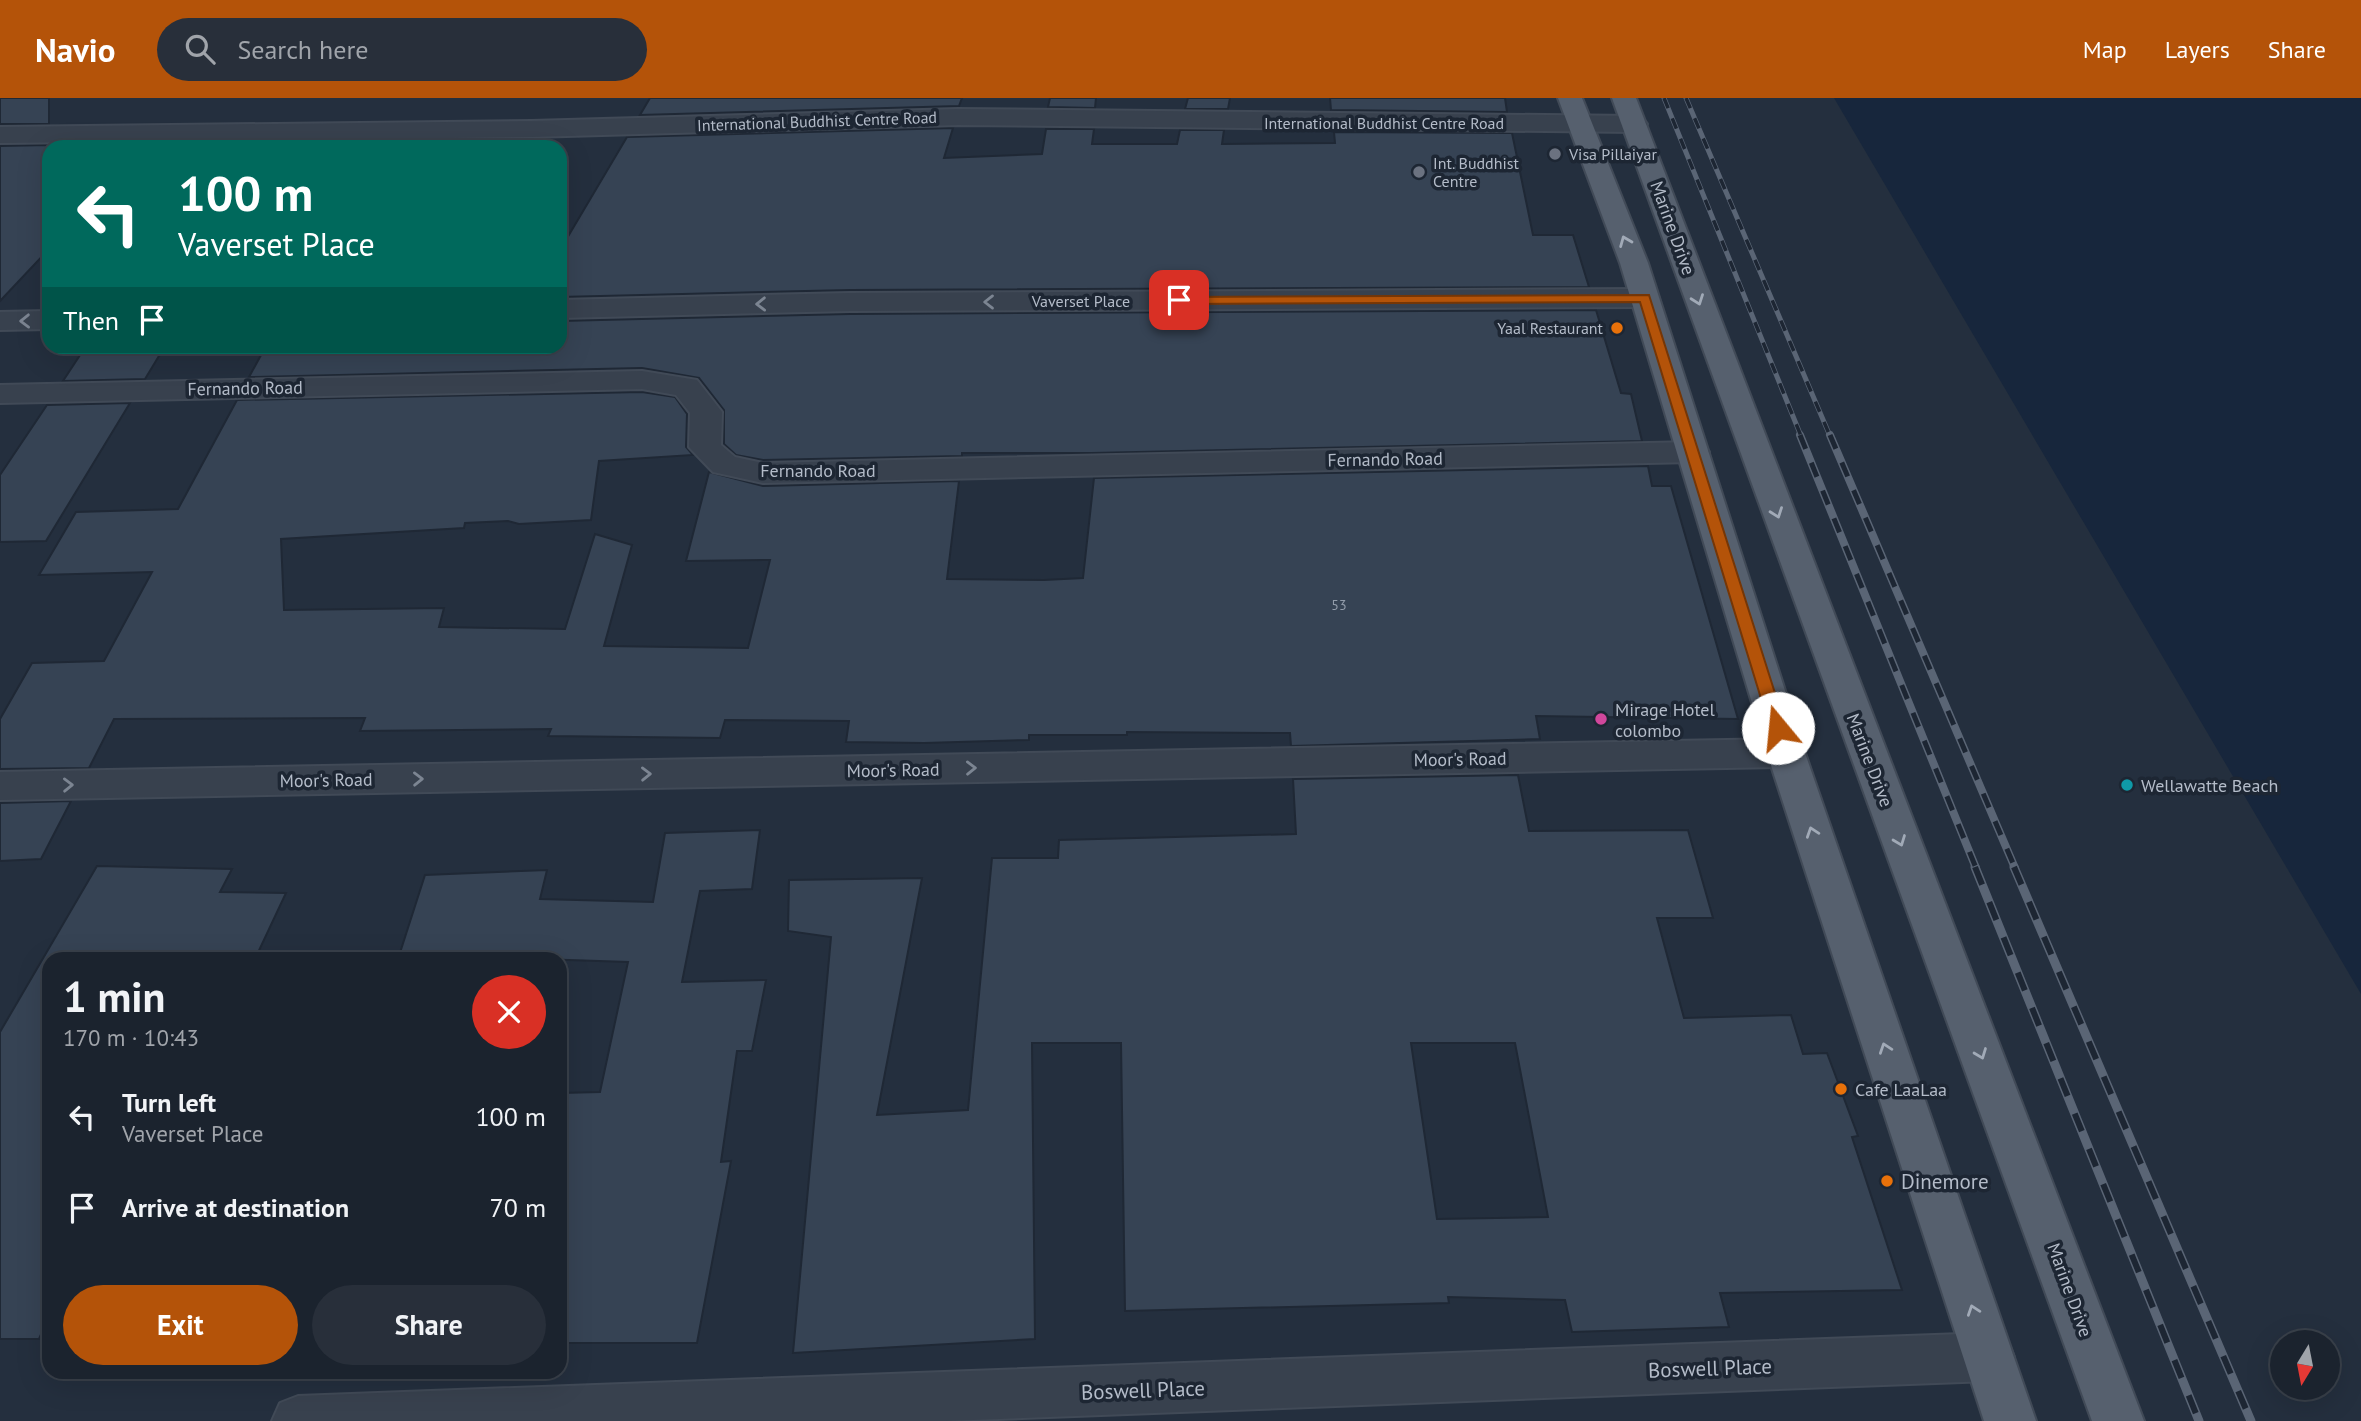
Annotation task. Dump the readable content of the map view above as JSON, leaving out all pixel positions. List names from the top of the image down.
{
  "streets": {
    "main road": ["Marine Drive"],
    "street": [
      "International Buddhist Centre Road",
      "Vaverset Place",
      "Fernando Road",
      "Moor's Road",
      "Boswell Place"
    ]
  },
  "crossings": [
    ["International Buddhist Centre Road", "Marine Drive"]
  ],
  "one_way": ["Vaverset Place", "Moor's Road"],
  "places": [
    "Visa Pillaiyar",
    "Int. Buddhist Centre",
    "Yaal Restaurant",
    "Mirage Hotel colombo",
    "Wellawatte Beach",
    "Cafe LaaLaa",
    "Dinemore"
  ],
  "house_numbers": ["53"],
  "north": "bottom",
  "page": {
    "header": "Navio",
    "search": "Search here",
    "nav": ["Map", "Layers", "Share"],
    "turn": ["100 m", "Vaverset Place"],
    "then": "Then",
    "heading": ["1 min", "170 m · 10:43"],
    "list": [
      {
        "name": "Turn left",
        "note": "Vaverset Place",
        "value": "100 m"
      },
      {
        "name": "Arrive at destination",
        "value": "70 m"
      }
    ],
    "buttons": ["Exit", "Share"]
  }
}
